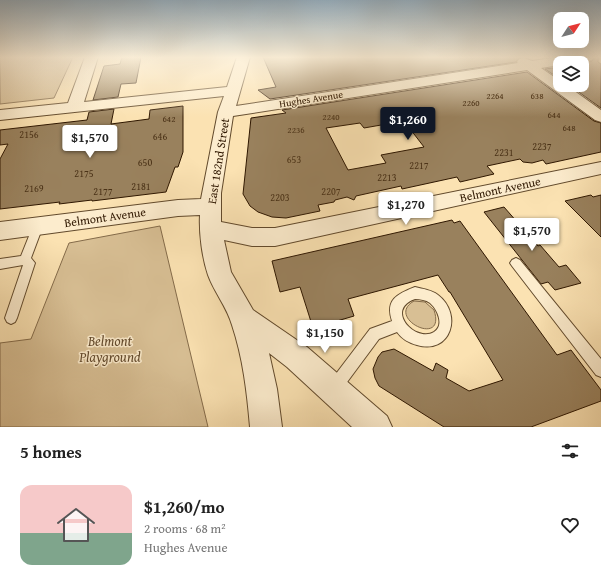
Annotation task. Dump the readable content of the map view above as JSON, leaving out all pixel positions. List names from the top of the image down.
{
  "streets": {
    "street": ["Hughes Avenue", "East 182nd Street", "Belmont Avenue"]
  },
  "crossings": [
    ["Hughes Avenue", "East 182nd Street"],
    ["East 182nd Street", "Belmont Avenue"]
  ],
  "parks": ["Belmont Playground"],
  "house_numbers": [
    "2264",
    "638",
    "2260",
    "644",
    "2240",
    "642",
    "648",
    "2236",
    "2156",
    "646",
    "2237",
    "2231",
    "653",
    "650",
    "2217",
    "2175",
    "2213",
    "2181",
    "2169",
    "2177",
    "2207",
    "2203"
  ],
  "north": "top right",
  "page": {
    "price": [
      "$1,260",
      "$1,570",
      "$1,270",
      "$1,570",
      "$1,150"
    ],
    "heading": "5 homes",
    "list": [
      {
        "name": "$1,260/mo",
        "note": "2 rooms · 68 m² · Hughes Avenue"
      }
    ]
  }
}
